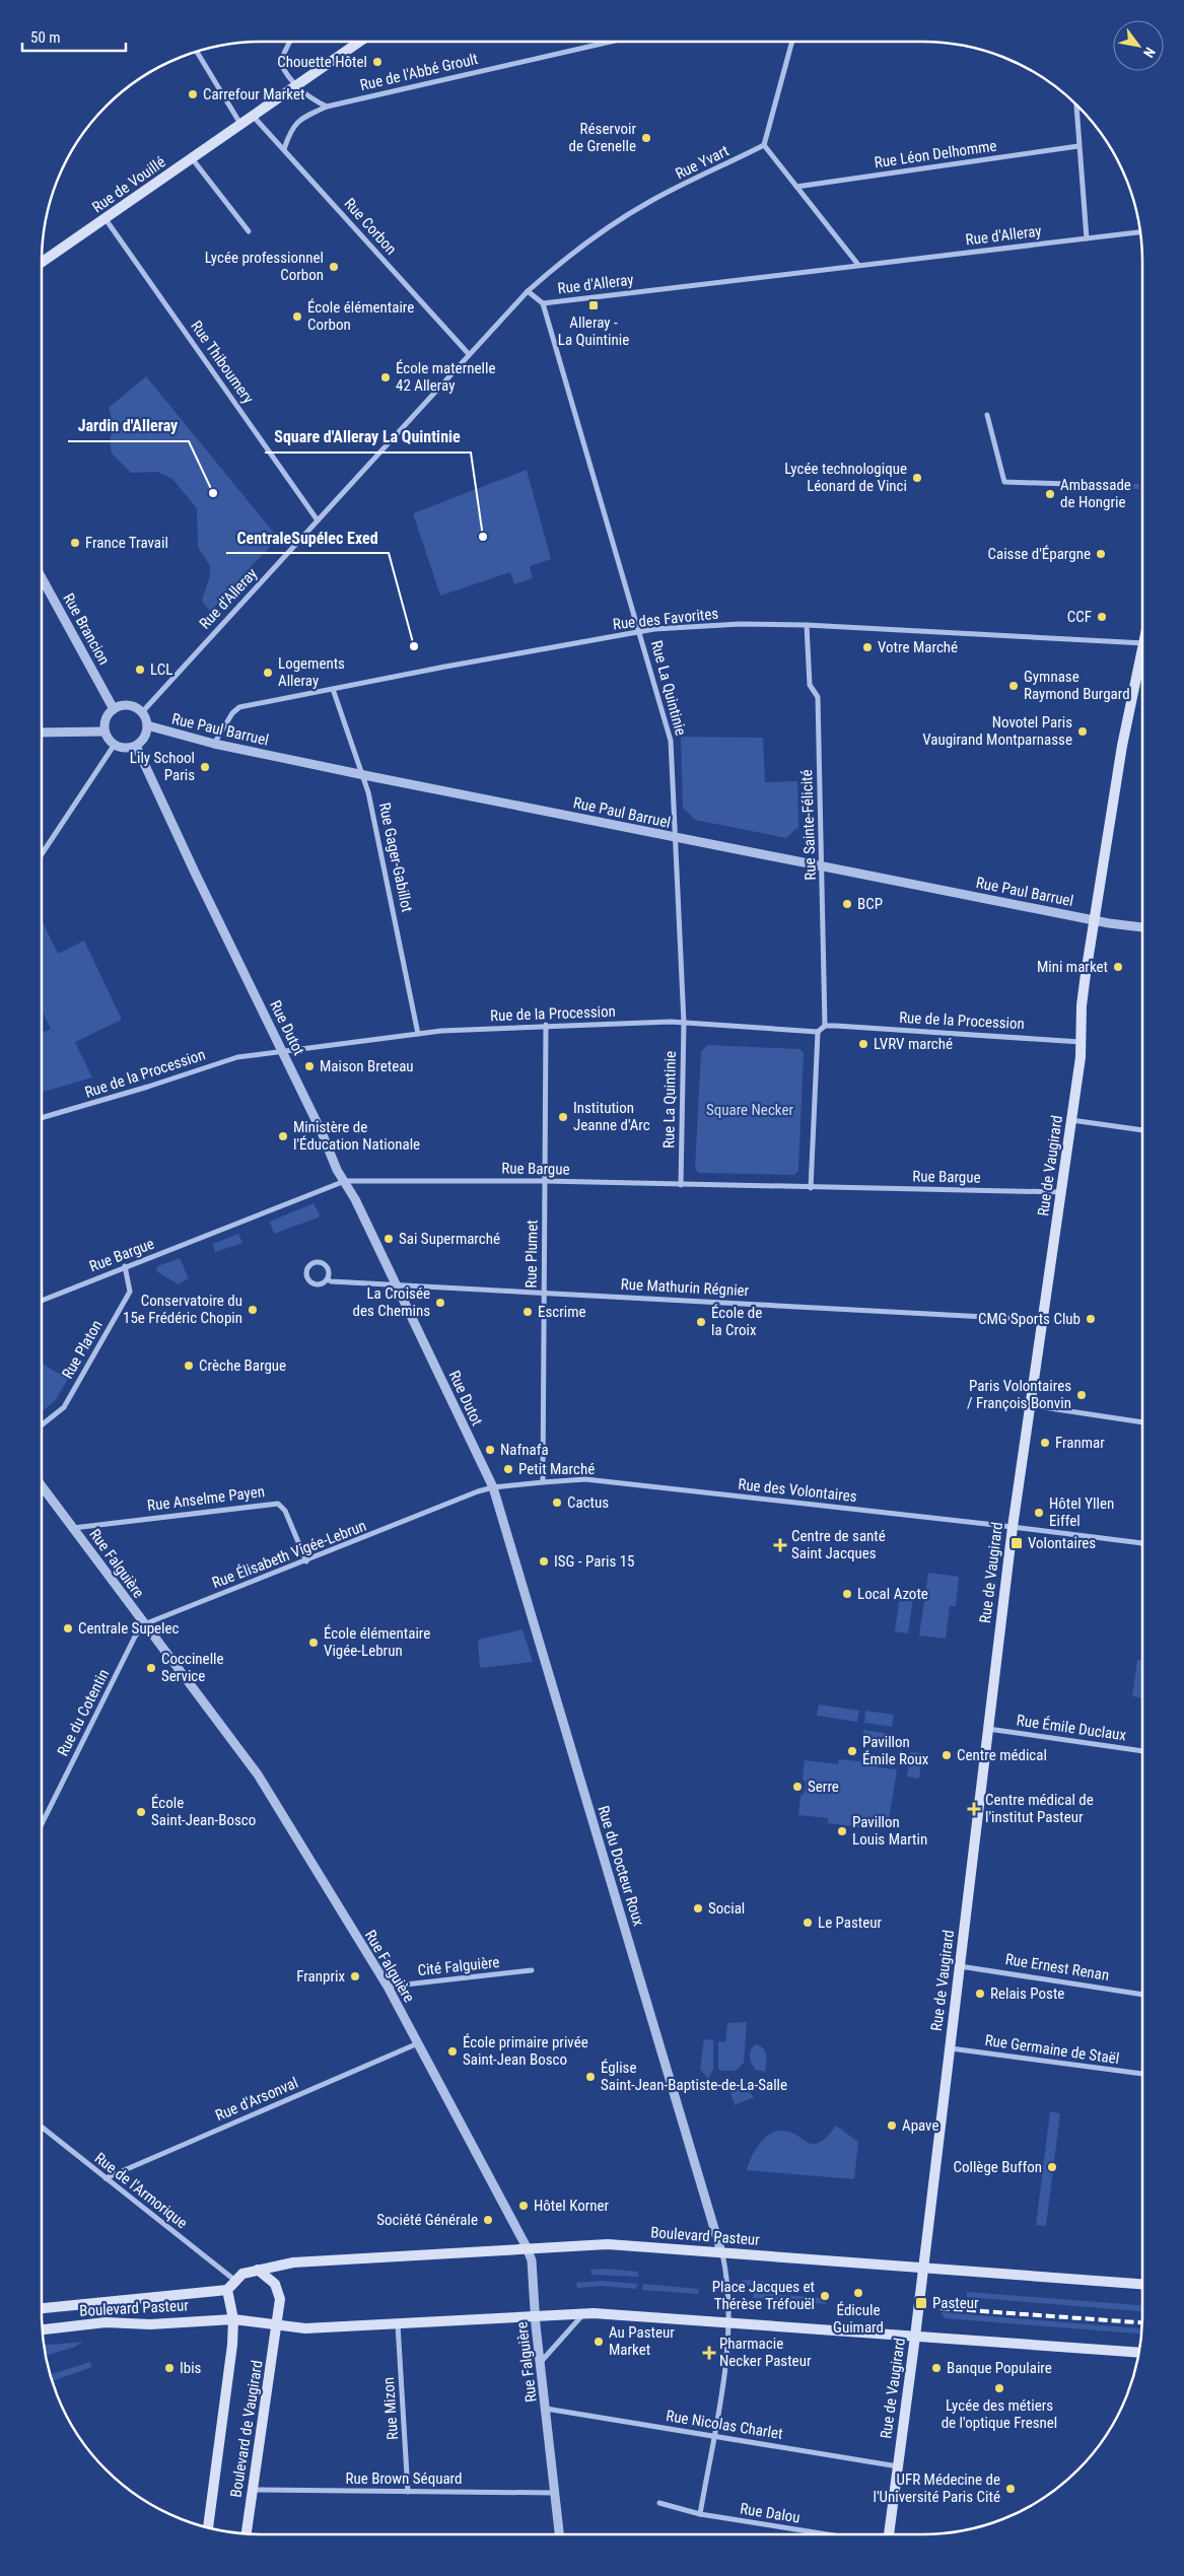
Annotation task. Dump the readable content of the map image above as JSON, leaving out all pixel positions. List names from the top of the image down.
{
  "streets": {
    "main road": [
      "Rue de Vouillé",
      "Rue de Vaugirard",
      "Boulevard Pasteur",
      "Boulevard de Vaugirard"
    ],
    "street": [
      "Rue de l'Abbé Groult",
      "Rue Léon Delhomme",
      "Rue Yvart",
      "Rue Corbon",
      "Rue d'Alleray",
      "Rue Thiboumery",
      "Rue des Favorites",
      "Rue Brancion",
      "Rue La Quintinie",
      "Rue Paul Barruel",
      "Rue Sainte-Félicité",
      "Rue Gager-Gabillot",
      "Rue de la Procession",
      "Rue Dutot",
      "Rue Bargue",
      "Rue Plumet",
      "Rue Mathurin Régnier",
      "Rue Platon",
      "Rue des Volontaires",
      "Rue Anselme Payen",
      "Rue Élisabeth Vigée-Lebrun",
      "Rue Falguière",
      "Rue du Cotentin",
      "Rue Émile Duclaux",
      "Rue du Docteur Roux",
      "Cité Falguière",
      "Rue Ernest Renan",
      "Rue Germaine de Staël",
      "Rue d'Arsonval",
      "Rue de l'Armorique",
      "Rue Mizon",
      "Rue Nicolas Charlet",
      "Rue Brown Séquard",
      "Rue Dalou"
    ]
  },
  "crossings": [
    ["Rue de l'Abbé Groult", "Rue Corbon"],
    ["Rue Yvart", "Rue d'Alleray"],
    ["Rue de Vouillé", "Rue Corbon"],
    ["Rue de Vouillé", "Rue Thiboumery"],
    ["Rue Corbon", "Rue d'Alleray"],
    ["Rue d'Alleray", "Rue Thiboumery"],
    ["Rue d'Alleray", "Rue Brancion"],
    ["Rue d'Alleray", "Rue La Quintinie"],
    ["Rue d'Alleray", "Rue Paul Barruel"],
    ["Rue d'Alleray", "Rue Dutot"],
    ["Rue des Favorites", "Rue La Quintinie"],
    ["Rue des Favorites", "Rue Paul Barruel"],
    ["Rue des Favorites", "Rue Sainte-Félicité"],
    ["Rue des Favorites", "Rue Gager-Gabillot"],
    ["Rue Brancion", "Rue Paul Barruel"],
    ["Rue Brancion", "Rue Dutot"],
    ["Rue La Quintinie", "Rue Paul Barruel"],
    ["Rue La Quintinie", "Rue de la Procession"],
    ["Rue La Quintinie", "Rue Bargue"],
    ["Rue Paul Barruel", "Rue Sainte-Félicité"],
    ["Rue Paul Barruel", "Rue Gager-Gabillot"],
    ["Rue Paul Barruel", "Rue Dutot"],
    ["Rue Paul Barruel", "Rue de Vaugirard"],
    ["Rue Sainte-Félicité", "Rue de la Procession"],
    ["Rue Gager-Gabillot", "Rue de la Procession"],
    ["Rue de la Procession", "Rue Dutot"],
    ["Rue de la Procession", "Rue de Vaugirard"],
    ["Rue de la Procession", "Rue Plumet"],
    ["Rue Dutot", "Rue Bargue"],
    ["Rue Dutot", "Rue Mathurin Régnier"],
    ["Rue Dutot", "Rue des Volontaires"],
    ["Rue Dutot", "Rue du Docteur Roux"],
    ["Rue de Vaugirard", "Rue Bargue"],
    ["Rue de Vaugirard", "Rue Mathurin Régnier"],
    ["Rue de Vaugirard", "Rue des Volontaires"],
    ["Rue de Vaugirard", "Rue Émile Duclaux"],
    ["Rue de Vaugirard", "Rue Ernest Renan"],
    ["Rue de Vaugirard", "Rue Germaine de Staël"],
    ["Rue de Vaugirard", "Boulevard Pasteur"],
    ["Rue de Vaugirard", "Rue Nicolas Charlet"],
    ["Rue Bargue", "Rue Plumet"],
    ["Rue Bargue", "Rue Platon"],
    ["Rue Plumet", "Rue Mathurin Régnier"],
    ["Rue Plumet", "Rue des Volontaires"],
    ["Rue des Volontaires", "Rue Élisabeth Vigée-Lebrun"],
    ["Rue des Volontaires", "Rue du Docteur Roux"],
    ["Rue Anselme Payen", "Rue Élisabeth Vigée-Lebrun"],
    ["Rue Anselme Payen", "Rue Falguière"],
    ["Rue Élisabeth Vigée-Lebrun", "Rue Falguière"],
    ["Rue Élisabeth Vigée-Lebrun", "Rue du Cotentin"],
    ["Rue Falguière", "Rue du Cotentin"],
    ["Rue Falguière", "Cité Falguière"],
    ["Rue Falguière", "Rue d'Arsonval"],
    ["Rue Falguière", "Boulevard Pasteur"],
    ["Rue Falguière", "Rue Nicolas Charlet"],
    ["Rue Falguière", "Rue Brown Séquard"],
    ["Rue du Docteur Roux", "Boulevard Pasteur"],
    ["Rue d'Arsonval", "Rue de l'Armorique"],
    ["Rue de l'Armorique", "Boulevard Pasteur"],
    ["Rue de l'Armorique", "Boulevard de Vaugirard"],
    ["Boulevard Pasteur", "Rue Mizon"],
    ["Boulevard Pasteur", "Boulevard de Vaugirard"],
    ["Rue Mizon", "Rue Brown Séquard"],
    ["Boulevard de Vaugirard", "Rue Brown Séquard"]
  ],
  "parks": ["Square Necker"],
  "places": {
    "other": [
      "Chouette Hôtel",
      "Carrefour Market",
      "Réservoir de Grenelle",
      "Lycée professionnel Corbon",
      "École élémentaire Corbon",
      "École maternelle 42 Alleray",
      "Lycée technologique Léonard de Vinci",
      "Jardin d'Alleray",
      "Ambassade de Hongrie",
      "Square d'Alleray La Quintinie",
      "France Travail",
      "Caisse d'Épargne",
      "CCF",
      "CentraleSupélec Exed",
      "Votre Marché",
      "LCL",
      "Logements Alleray",
      "Gymnase Raymond Burgard",
      "Novotel Paris Vaugirand Montparnasse",
      "Lily School Paris",
      "BCP",
      "Mini market",
      "LVRV marché",
      "Maison Breteau",
      "Institution Jeanne d'Arc",
      "Ministère de l'Éducation Nationale",
      "Sai Supermarché",
      "La Croisée des Chemins",
      "Conservatoire du 15e Frédéric Chopin",
      "Escrime",
      "CMG Sports Club",
      "École de la Croix",
      "Crèche Bargue",
      "Paris Volontaires / François Bonvin",
      "Franmar",
      "Nafnafa",
      "Petit Marché",
      "Cactus",
      "Hôtel Yllen Eiffel",
      "ISG - Paris 15",
      "Local Azote",
      "Centrale Supelec",
      "École élémentaire Vigée-Lebrun",
      "Coccinelle Service",
      "Pavillon Émile Roux",
      "Centre médical",
      "Serre",
      "École Saint-Jean-Bosco",
      "Pavillon Louis Martin",
      "Social",
      "Le Pasteur",
      "Franprix",
      "Relais Poste",
      "École primaire privée Saint-Jean Bosco",
      "Église Saint-Jean-Baptiste-de-La-Salle",
      "Apave",
      "Collège Buffon",
      "Hôtel Korner",
      "Société Générale",
      "Édicule Guimard",
      "Place Jacques et Thérèse Tréfouël",
      "Au Pasteur Market",
      "Ibis",
      "Banque Populaire",
      "Lycée des métiers de l'optique Fresnel",
      "UFR Médecine de l'Université Paris Cité"
    ],
    "transit": ["Alleray - La Quintinie", "Volontaires", "Pasteur"],
    "health": ["Centre de santé Saint Jacques", "Centre médical de l'institut Pasteur", "Pharmacie Necker Pasteur"]
  },
  "scale_bar": "50 m",
  "north": "bottom right"
}
